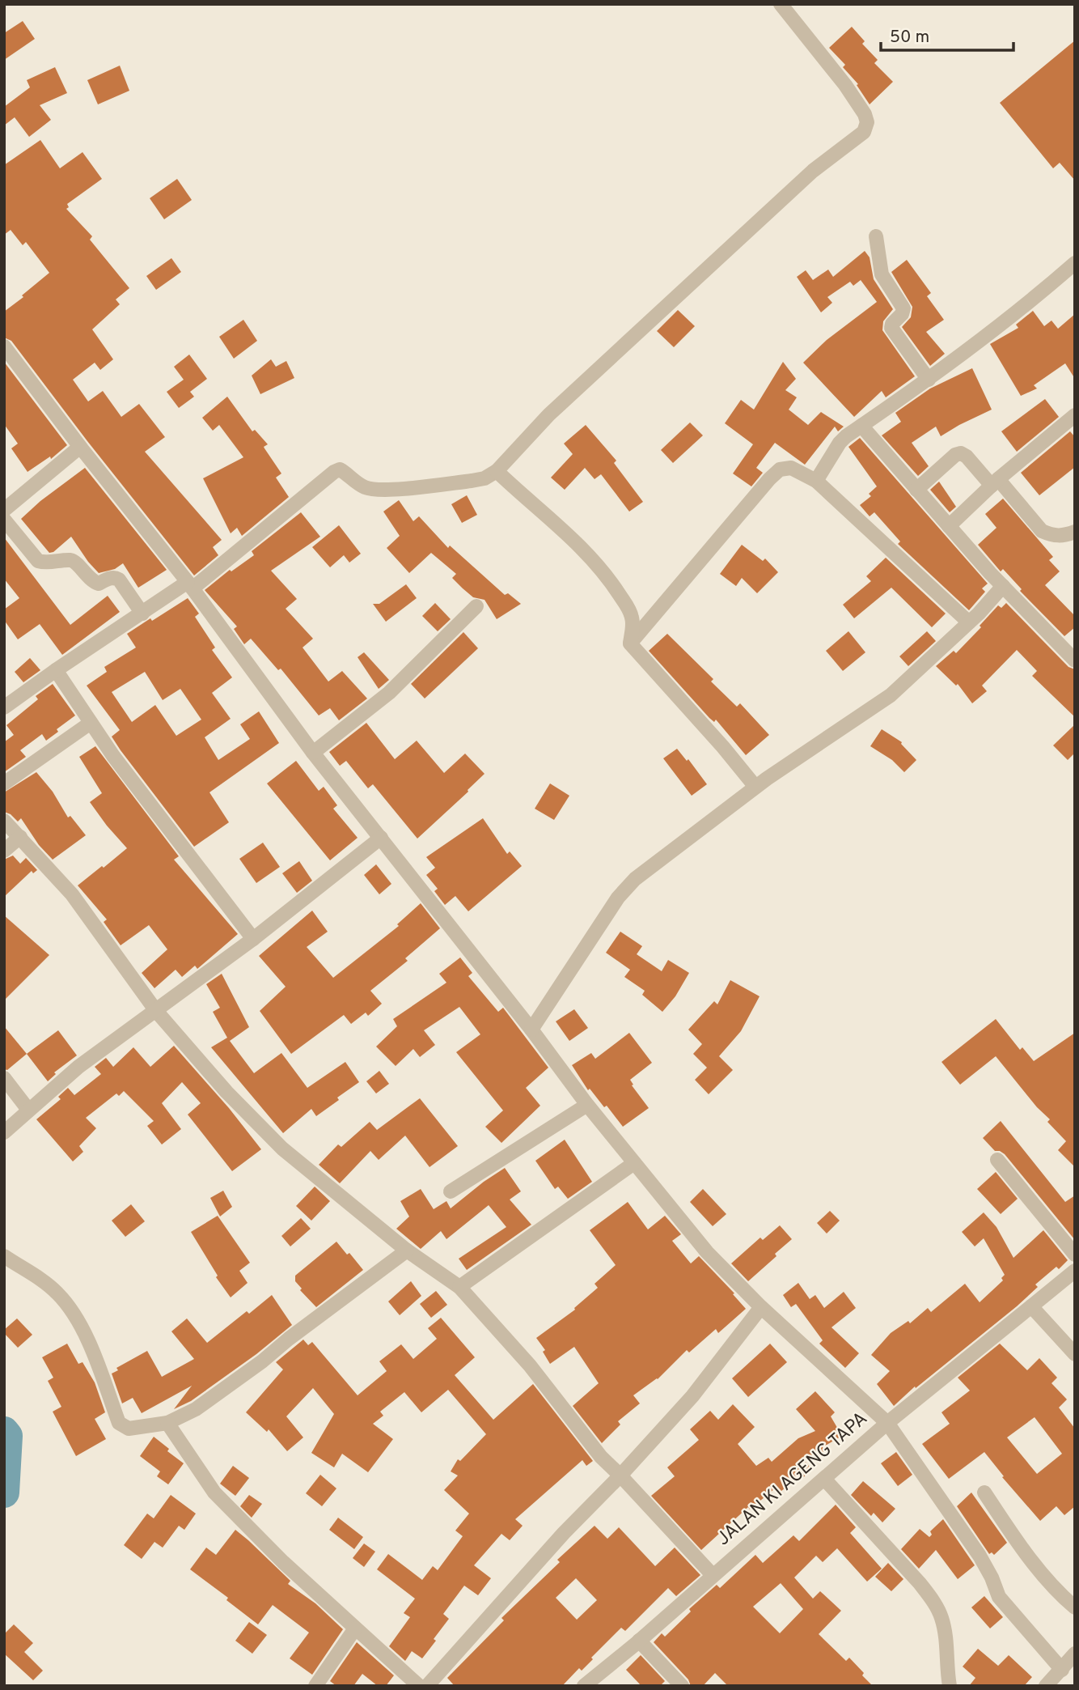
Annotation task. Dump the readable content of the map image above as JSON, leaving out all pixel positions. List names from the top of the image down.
{
  "streets": {
    "street": ["JALAN KI AGENG TAPA"]
  },
  "scale_bar": "50 m"
}
